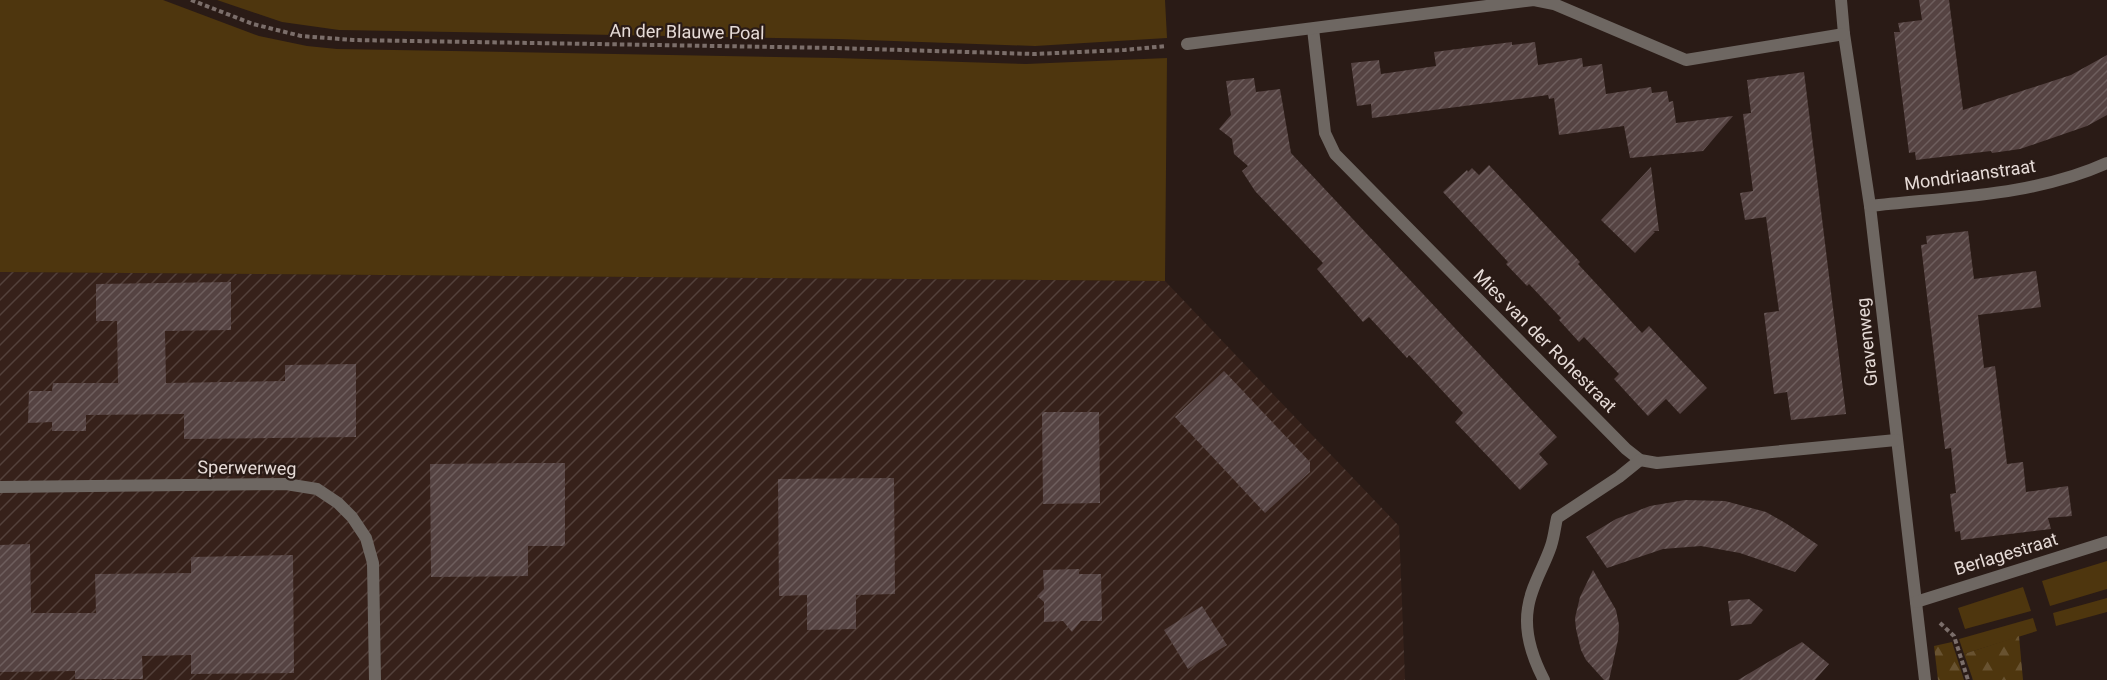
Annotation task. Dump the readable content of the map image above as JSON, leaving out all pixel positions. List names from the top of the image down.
{
  "streets": {
    "street": [
      "Mondriaanstraat",
      "Mies van der Rohestraat",
      "Gravenweg",
      "Sperwerweg",
      "Berlagestraat"
    ],
    "path": ["An der Blauwe Poal"]
  },
  "crossings": [
    ["Mondriaanstraat", "Gravenweg"],
    ["Gravenweg", "Berlagestraat"]
  ]
}
